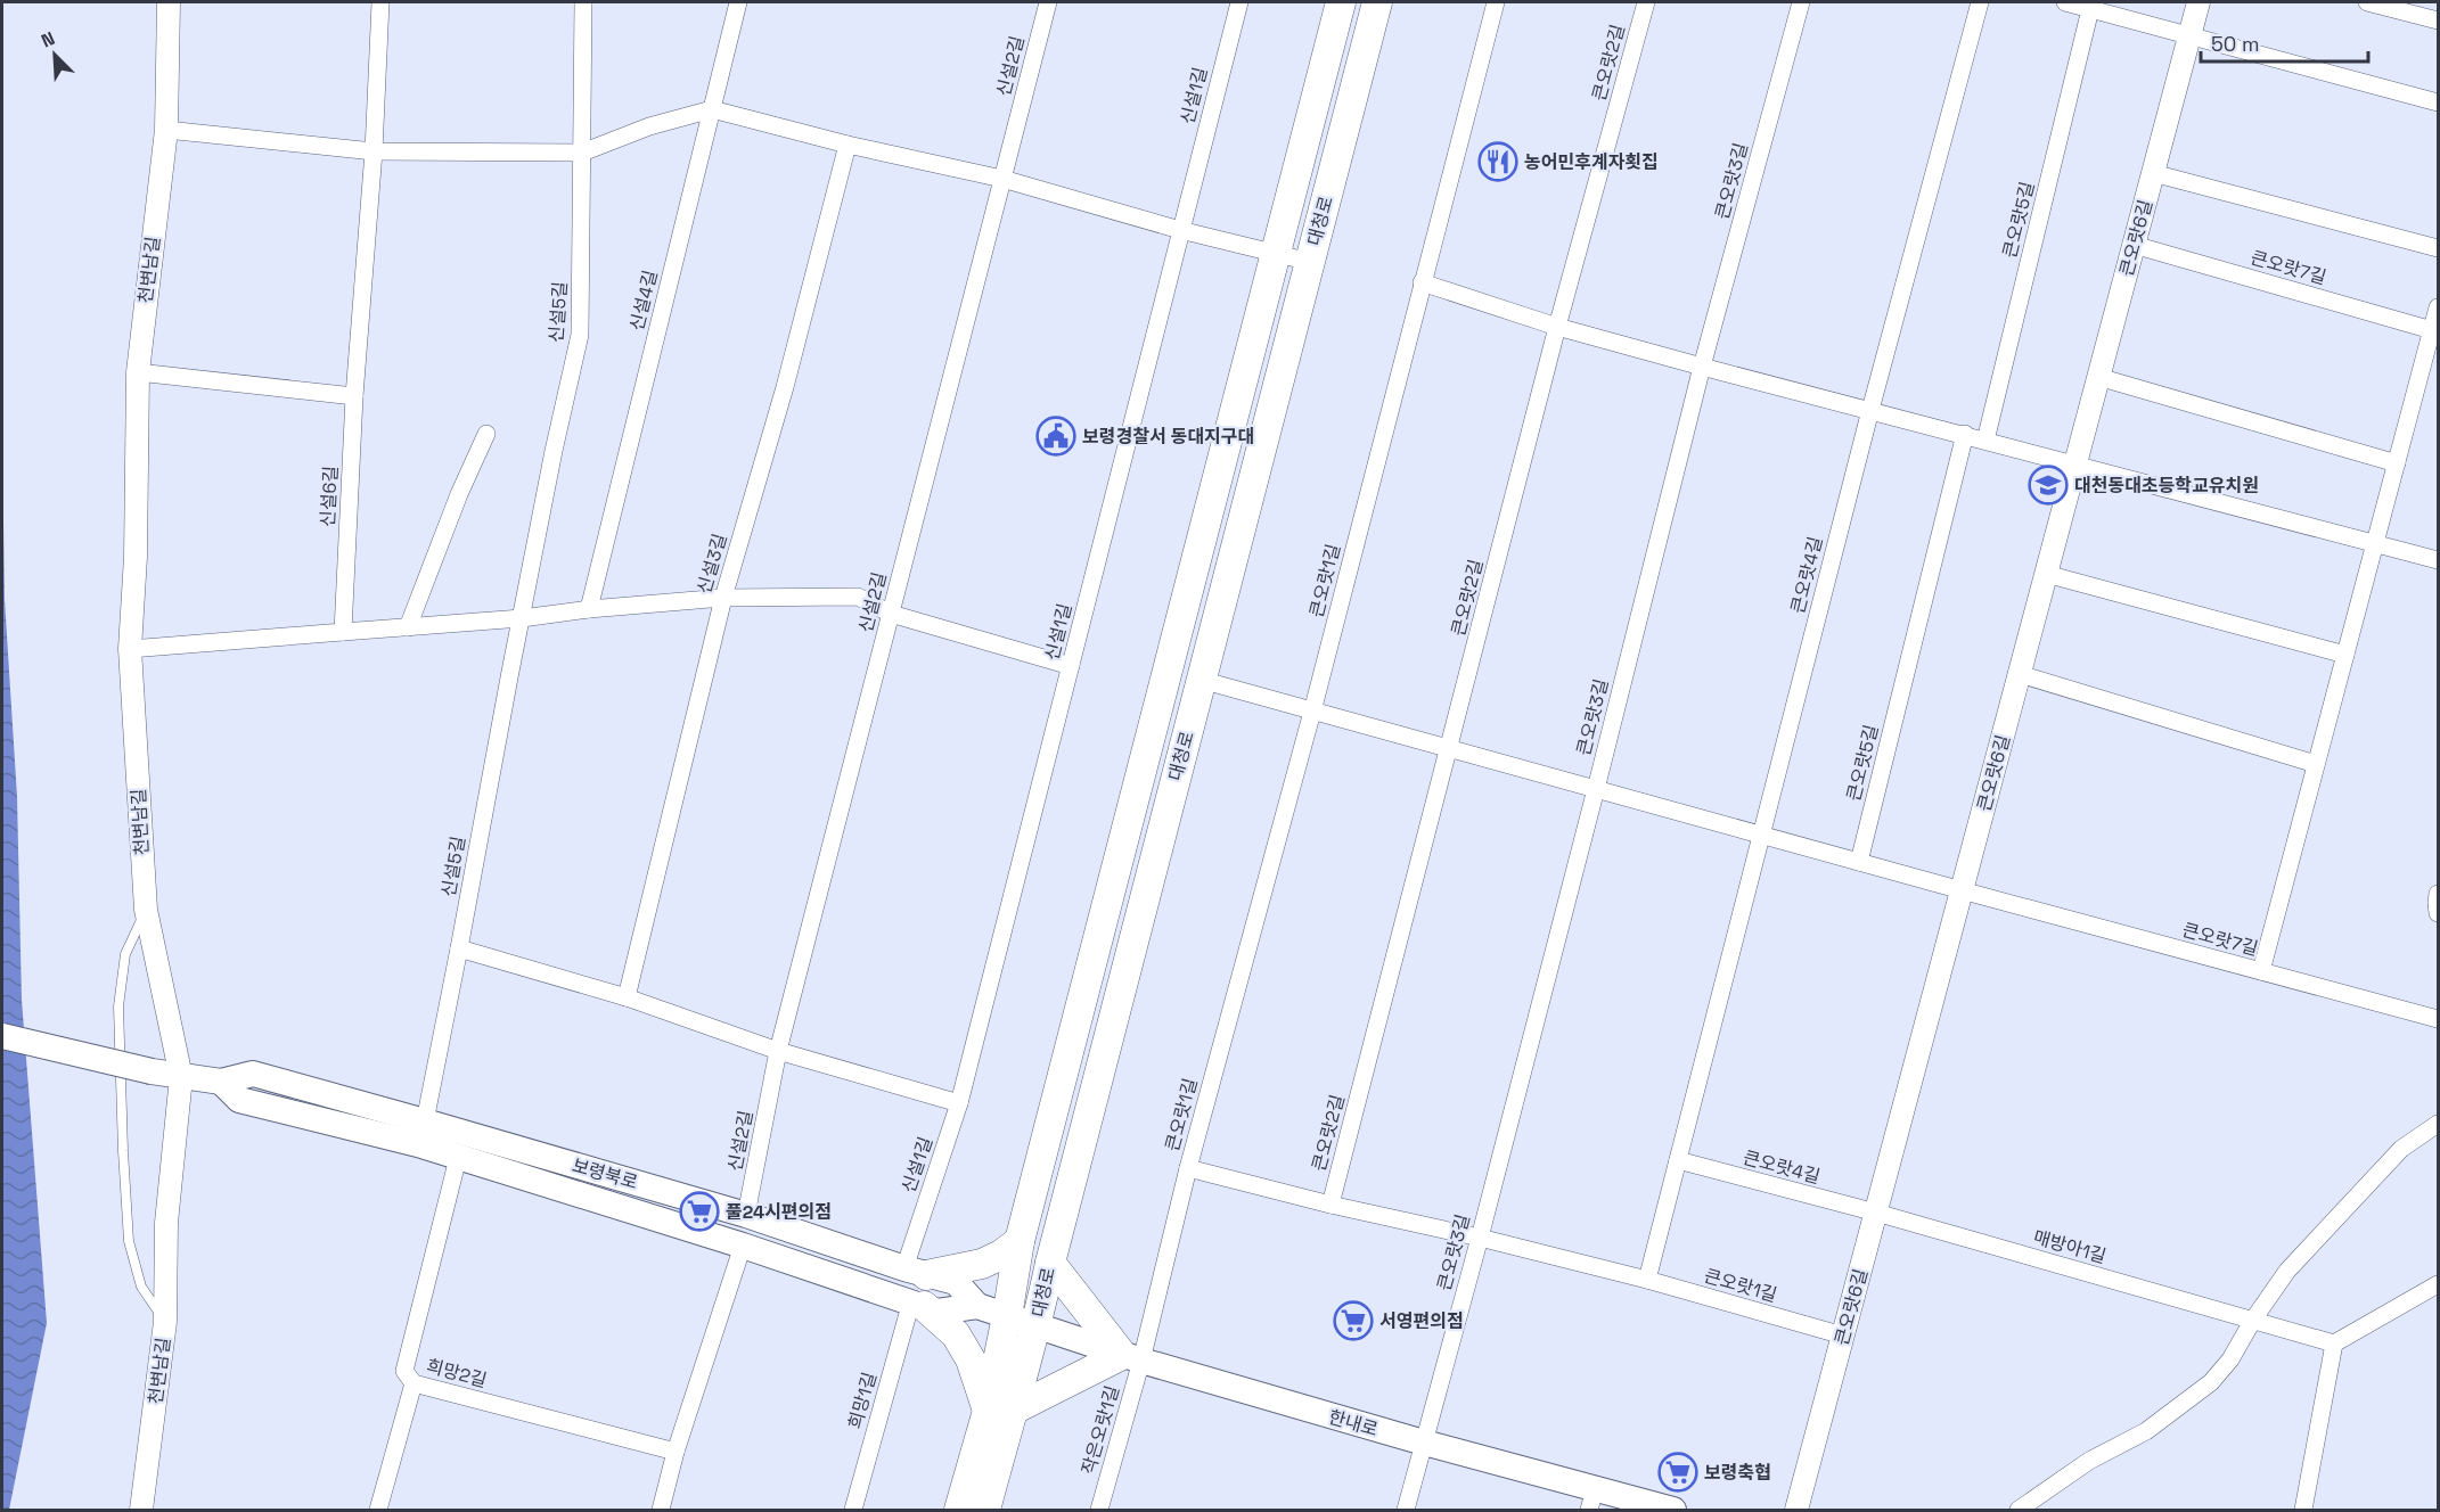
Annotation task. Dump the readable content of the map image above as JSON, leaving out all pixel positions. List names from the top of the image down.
{
  "streets": {
    "main road": ["대청로", "보령북로", "한내로"],
    "street": [
      "큰오랏2길",
      "신설2길",
      "신설1길",
      "큰오랏3길",
      "큰오랏5길",
      "큰오랏6길",
      "큰오랏7길",
      "천변남길",
      "신설4길",
      "신설5길",
      "신설6길",
      "신설3길",
      "큰오랏4길",
      "큰오랏1길",
      "매방아1길",
      "희망2길",
      "희망1길",
      "작은오랏1길"
    ]
  },
  "crossings": [
    ["큰오랏2길", "큰오랏7길"],
    ["큰오랏2길", "큰오랏1길"],
    ["신설2길", "보령북로"],
    ["신설1길", "보령북로"],
    ["큰오랏3길", "큰오랏7길"],
    ["큰오랏3길", "큰오랏1길"],
    ["큰오랏3길", "한내로"],
    ["큰오랏5길", "큰오랏7길"],
    ["대청로", "큰오랏7길"],
    ["대청로", "보령북로"],
    ["대청로", "한내로"],
    ["큰오랏6길", "큰오랏7길"],
    ["큰오랏6길", "큰오랏4길"],
    ["큰오랏6길", "큰오랏1길"],
    ["큰오랏6길", "매방아1길"],
    ["큰오랏7길", "큰오랏4길"],
    ["큰오랏7길", "큰오랏1길"],
    ["천변남길", "보령북로"],
    ["신설5길", "보령북로"],
    ["큰오랏4길", "큰오랏1길"],
    ["큰오랏4길", "매방아1길"],
    ["큰오랏1길", "한내로"],
    ["큰오랏1길", "작은오랏1길"],
    ["보령북로", "희망2길"],
    ["보령북로", "희망1길"],
    ["보령북로", "한내로"],
    ["한내로", "작은오랏1길"]
  ],
  "places": {
    "restaurant": ["농어민후계자횟집"],
    "public building": ["보령경찰서 동대지구대"],
    "school or university": ["대천동대초등학교유치원"],
    "supermarket": ["풀24시편의점", "서영편의점", "보령축협"]
  },
  "scale_bar": "50 m",
  "north": "top left"
}
